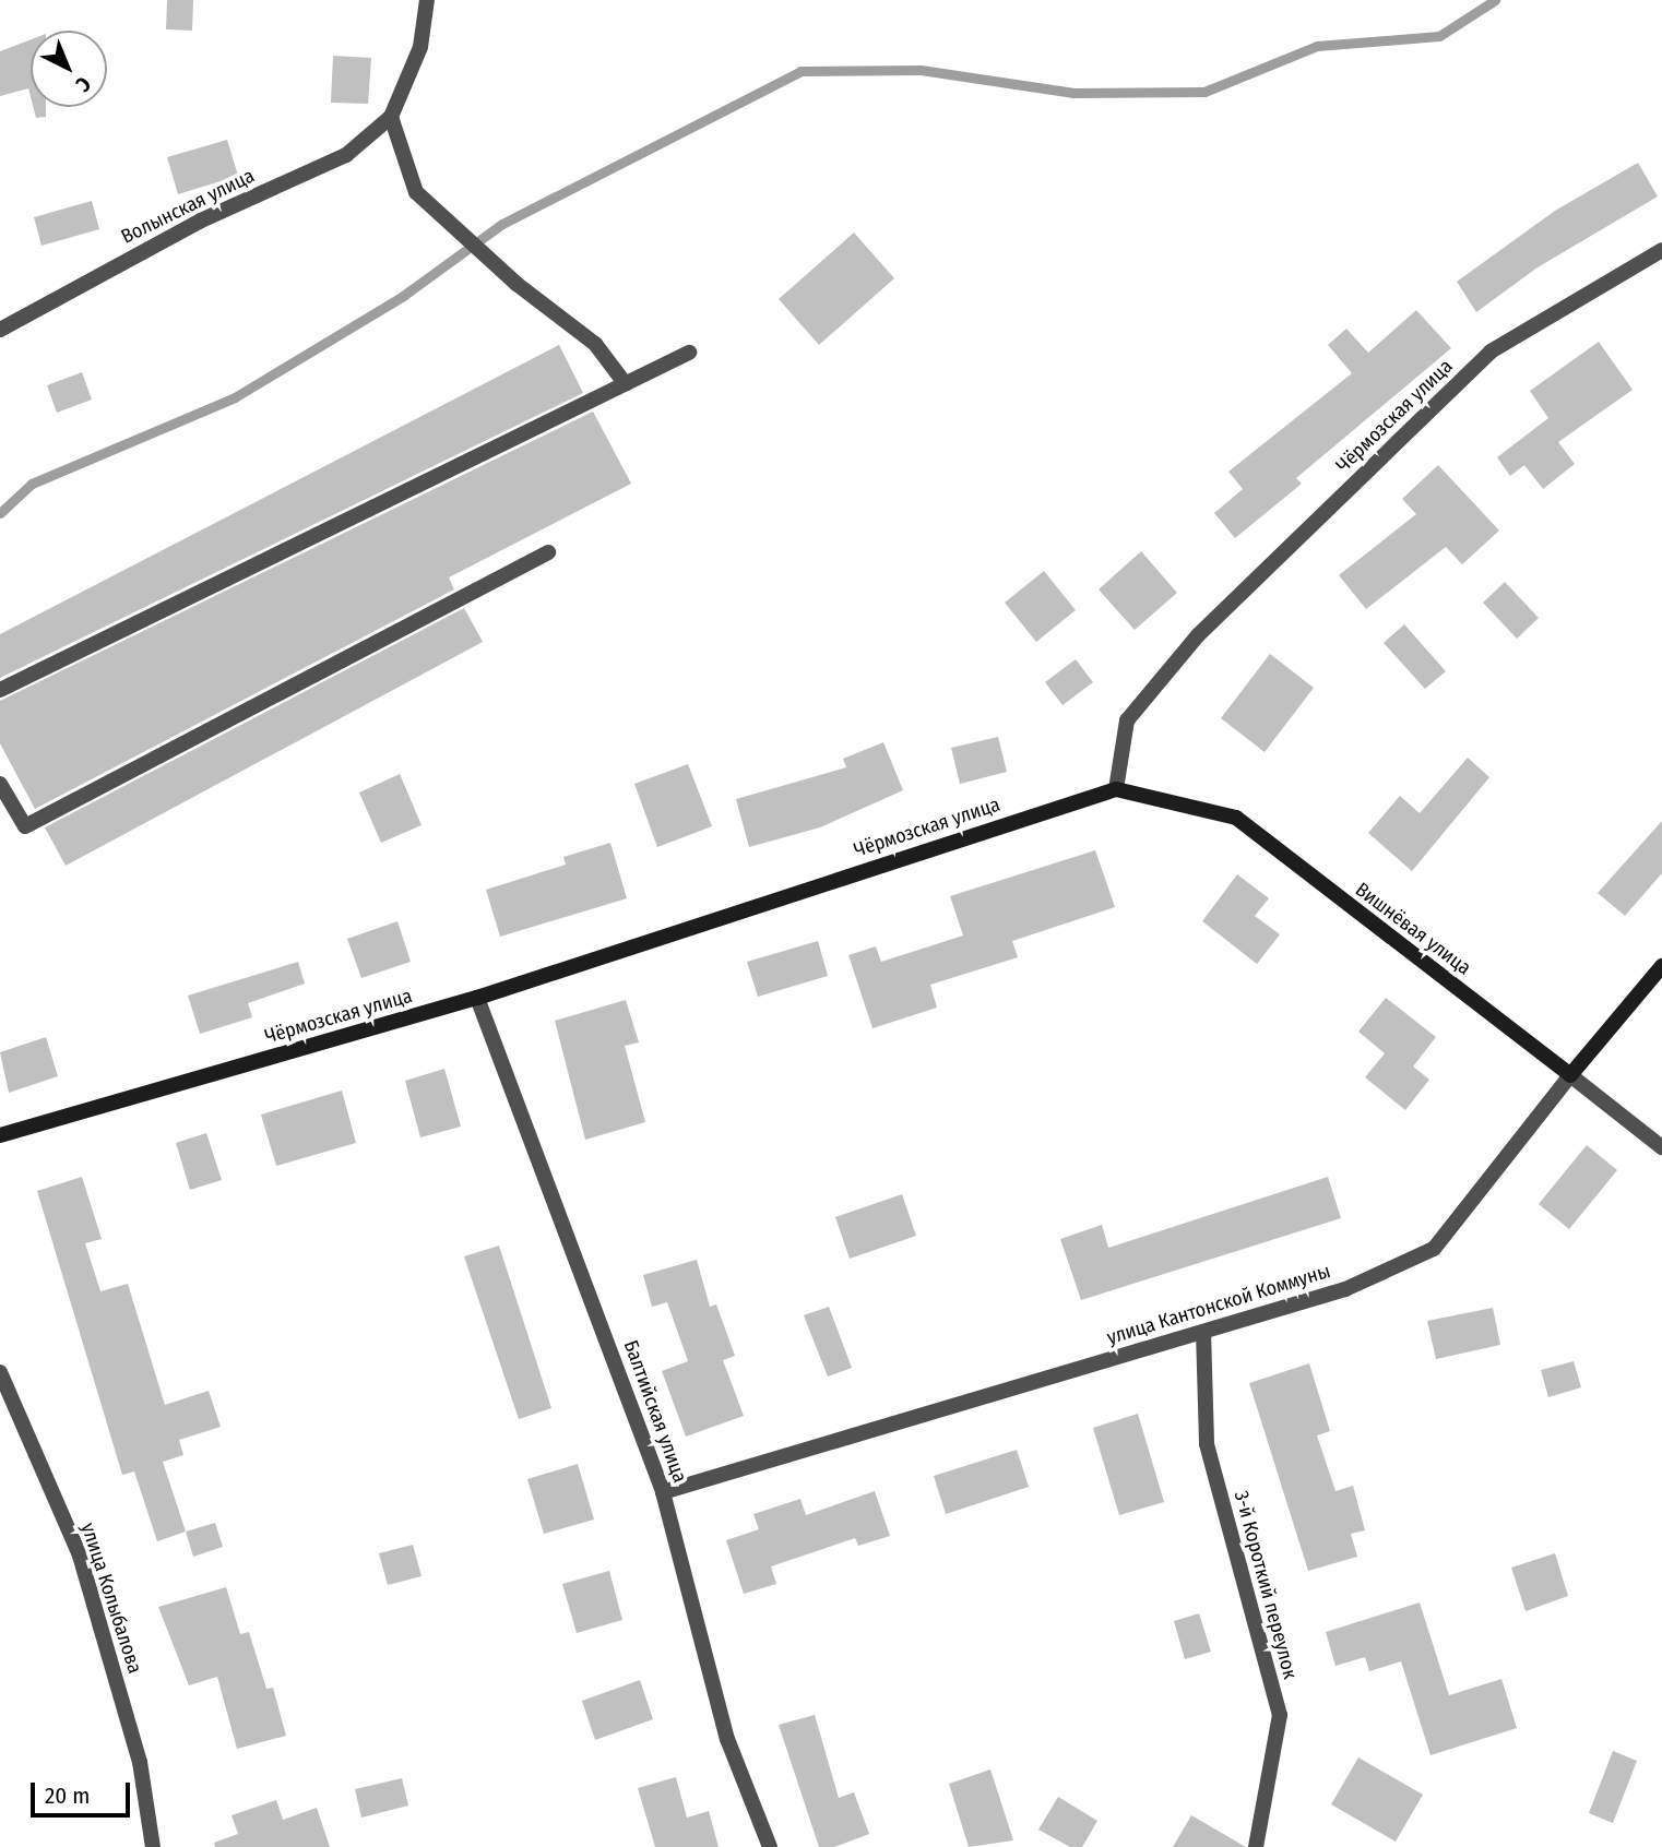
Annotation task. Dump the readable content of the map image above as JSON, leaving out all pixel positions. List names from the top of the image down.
{
  "streets": {
    "street": [
      "Волынская улица",
      "Чёрмозская улица",
      "Вишнёвая улица",
      "улица Кантонской Коммуны",
      "Балтийская улица",
      "3-й Короткий переулок",
      "улица Колыбалова"
    ]
  },
  "crossings": [
    ["Чёрмозская улица", "Вишнёвая улица"],
    ["Чёрмозская улица", "Балтийская улица"],
    ["Вишнёвая улица", "улица Кантонской Коммуны"],
    ["улица Кантонской Коммуны", "Балтийская улица"],
    ["улица Кантонской Коммуны", "3-й Короткий переулок"]
  ],
  "scale_bar": "20 m",
  "north": "bottom right"
}
